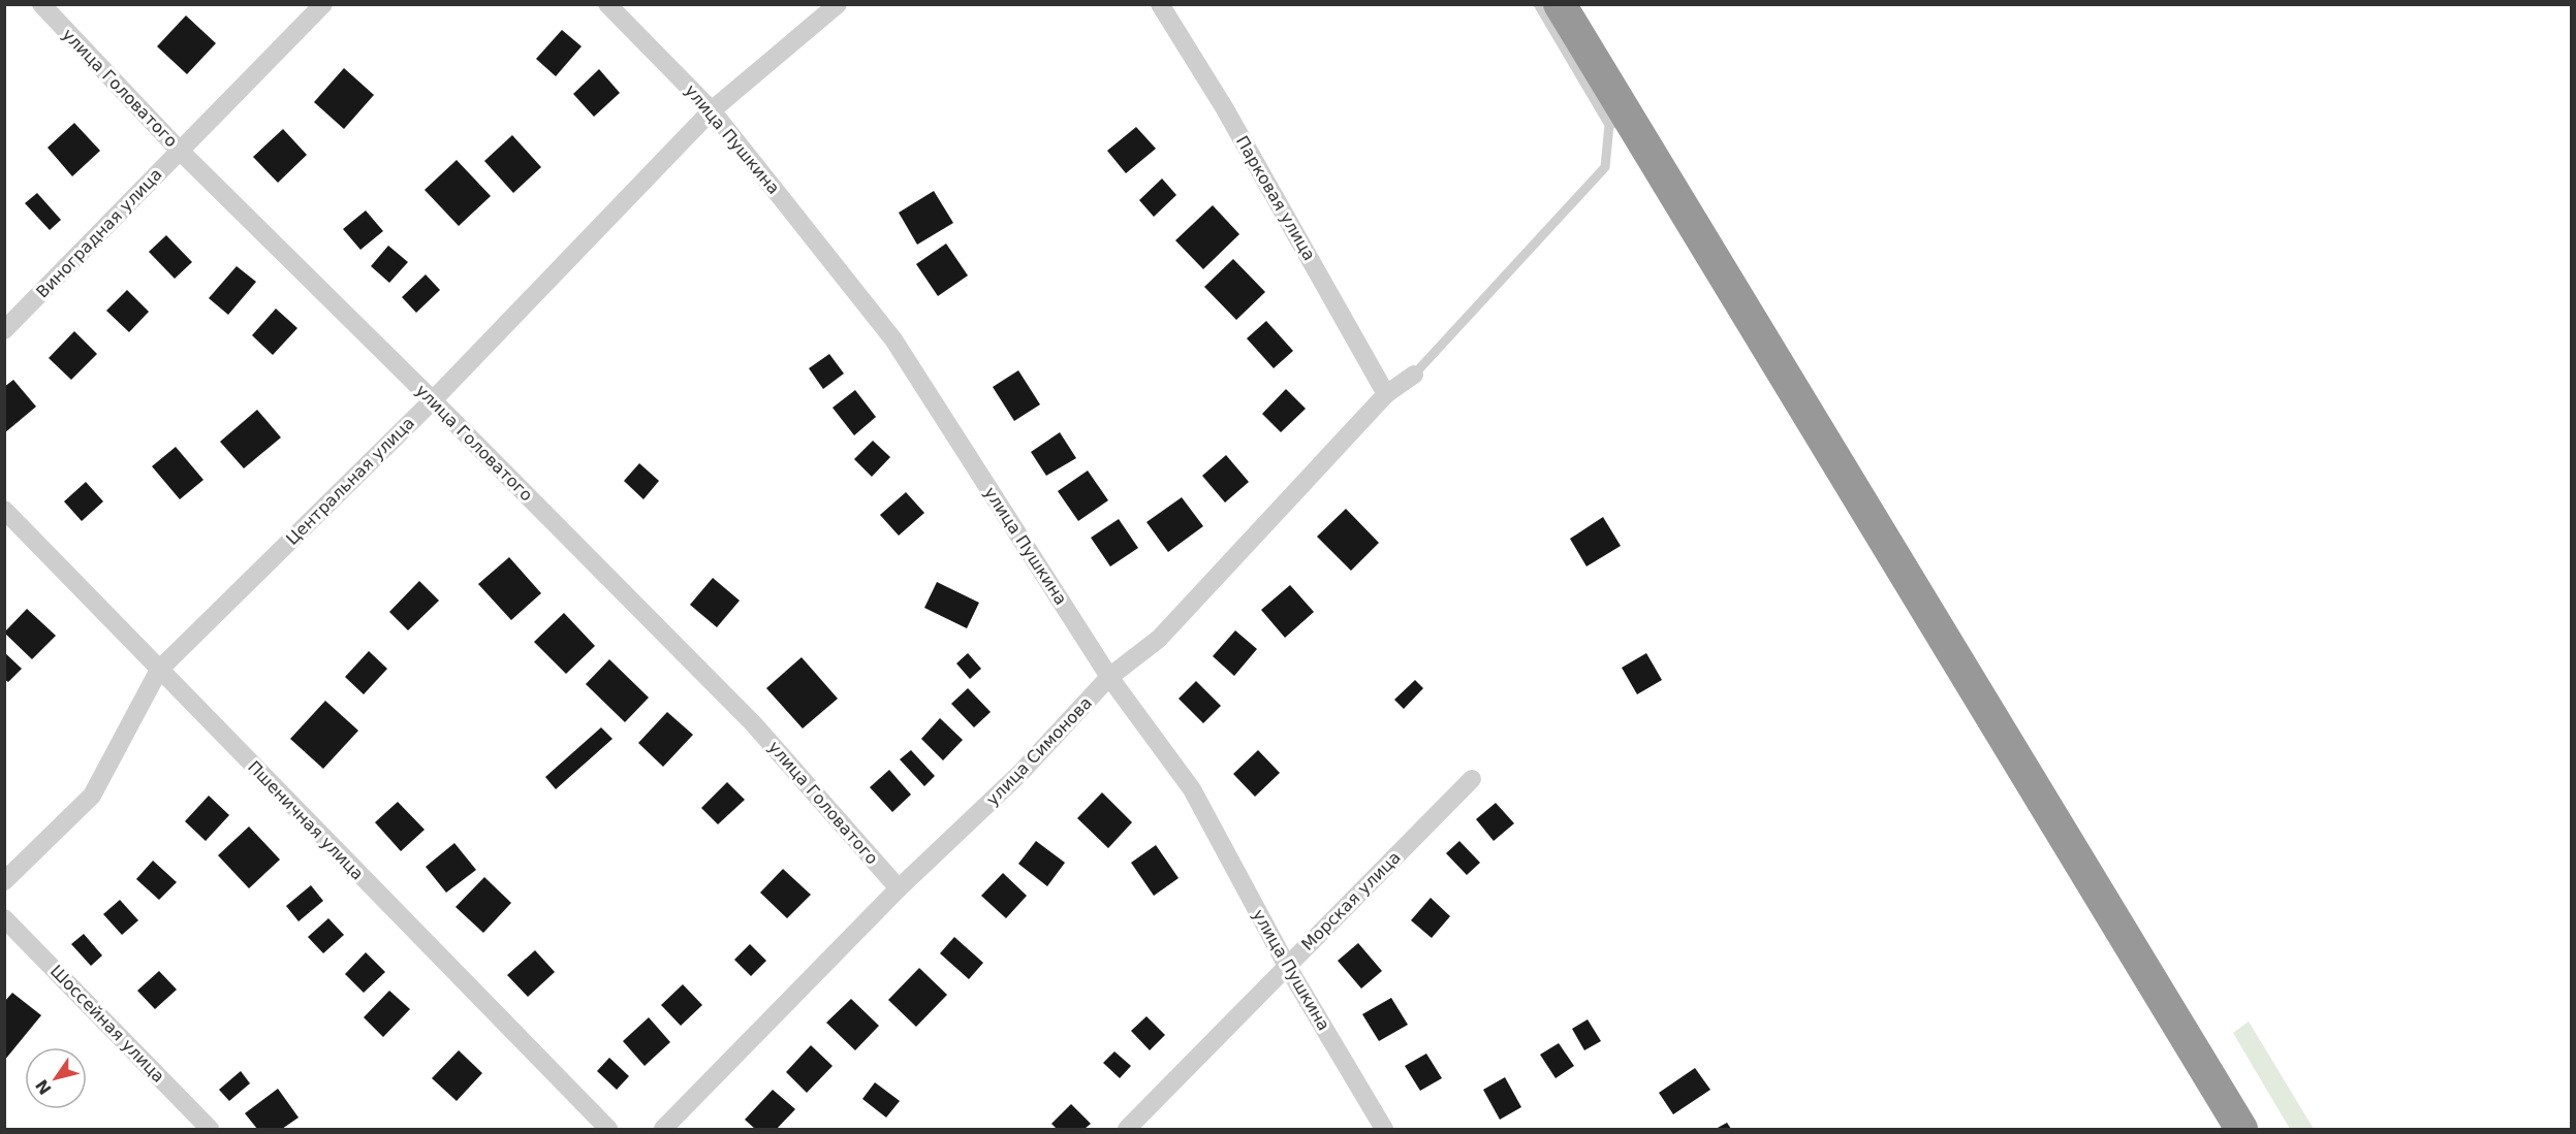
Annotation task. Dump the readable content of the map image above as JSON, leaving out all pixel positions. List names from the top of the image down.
{
  "streets": {
    "street": [
      "улица Головатого",
      "улица Пушкина",
      "Парковая улица",
      "Виноградная улица",
      "Центральная улица",
      "улица Симонова",
      "Пшеничная улица",
      "Морская улица",
      "Шоссейная улица"
    ]
  },
  "crossings": [
    ["улица Головатого", "Виноградная улица"],
    ["улица Головатого", "Центральная улица"],
    ["улица Головатого", "улица Симонова"],
    ["улица Пушкина", "Центральная улица"],
    ["улица Пушкина", "улица Симонова"],
    ["улица Пушкина", "Морская улица"],
    ["Парковая улица", "улица Симонова"],
    ["Центральная улица", "Пшеничная улица"]
  ],
  "north": "bottom left"
}
